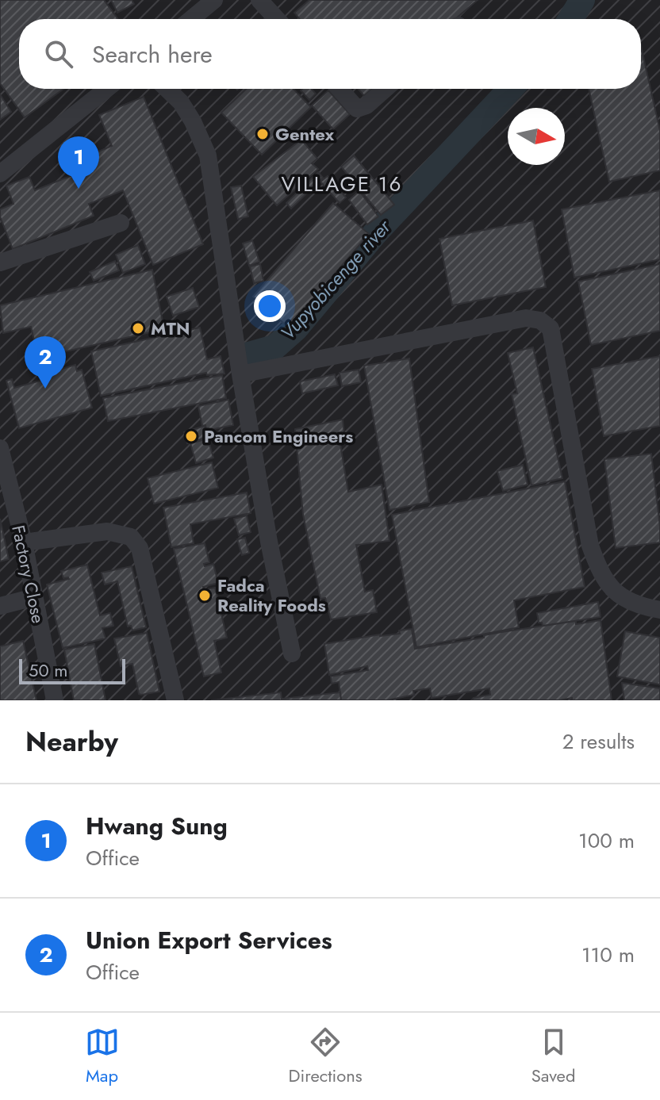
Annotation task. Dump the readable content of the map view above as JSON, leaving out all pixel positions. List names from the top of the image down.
{
  "streets": {
    "lane": ["Factory Close"]
  },
  "districts": ["VILLAGE 16"],
  "water": ["Vupyobicenge river"],
  "places": [
    "Gentex",
    "MTN",
    "Pancom Engineers",
    "Fadca Reality Foods"
  ],
  "scale_bar": "50 m",
  "north": "right",
  "page": {
    "search": "Search here",
    "pins": ["1", "2"],
    "scale": "50 m",
    "heading": ["Nearby", "2 results"],
    "list": [
      {
        "mark": "1",
        "name": "Hwang Sung",
        "note": "Office",
        "value": "100 m"
      },
      {
        "mark": "2",
        "name": "Union Export Services",
        "note": "Office",
        "value": "110 m"
      }
    ],
    "nav": ["Map", "Directions", "Saved"]
  }
}
